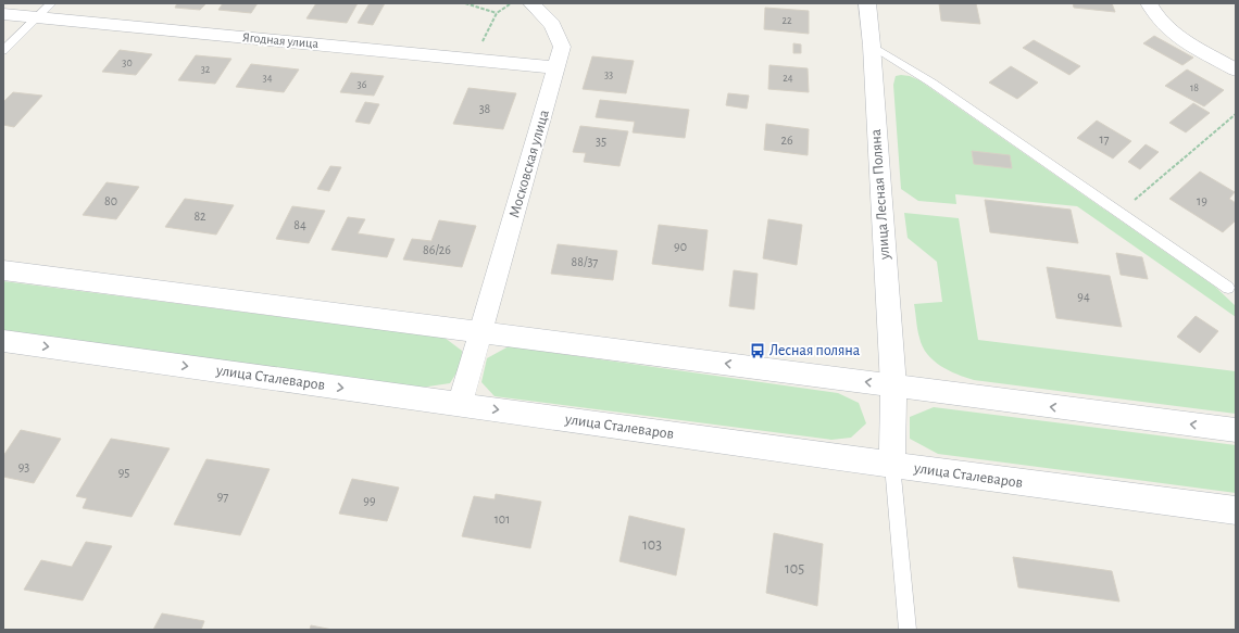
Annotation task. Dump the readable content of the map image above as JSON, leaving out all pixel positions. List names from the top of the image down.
{
  "streets": {
    "main road": [
      "Ягодная улица",
      "Московская улица",
      "улица Лесная Поляна",
      "улица Сталеваров"
    ]
  },
  "crossings": [
    ["Ягодная улица", "Московская улица"],
    ["Московская улица", "улица Сталеваров"],
    ["улица Лесная Поляна", "улица Сталеваров"]
  ],
  "places": {
    "bus stop": ["Лесная поляна"]
  },
  "house_numbers": [
    "22",
    "30",
    "32",
    "33",
    "34",
    "24",
    "36",
    "18",
    "38",
    "17",
    "26",
    "35",
    "80",
    "19",
    "82",
    "84",
    "90",
    "86/26",
    "88/37",
    "94",
    "93",
    "95",
    "97",
    "99",
    "101",
    "103",
    "105"
  ]
}
